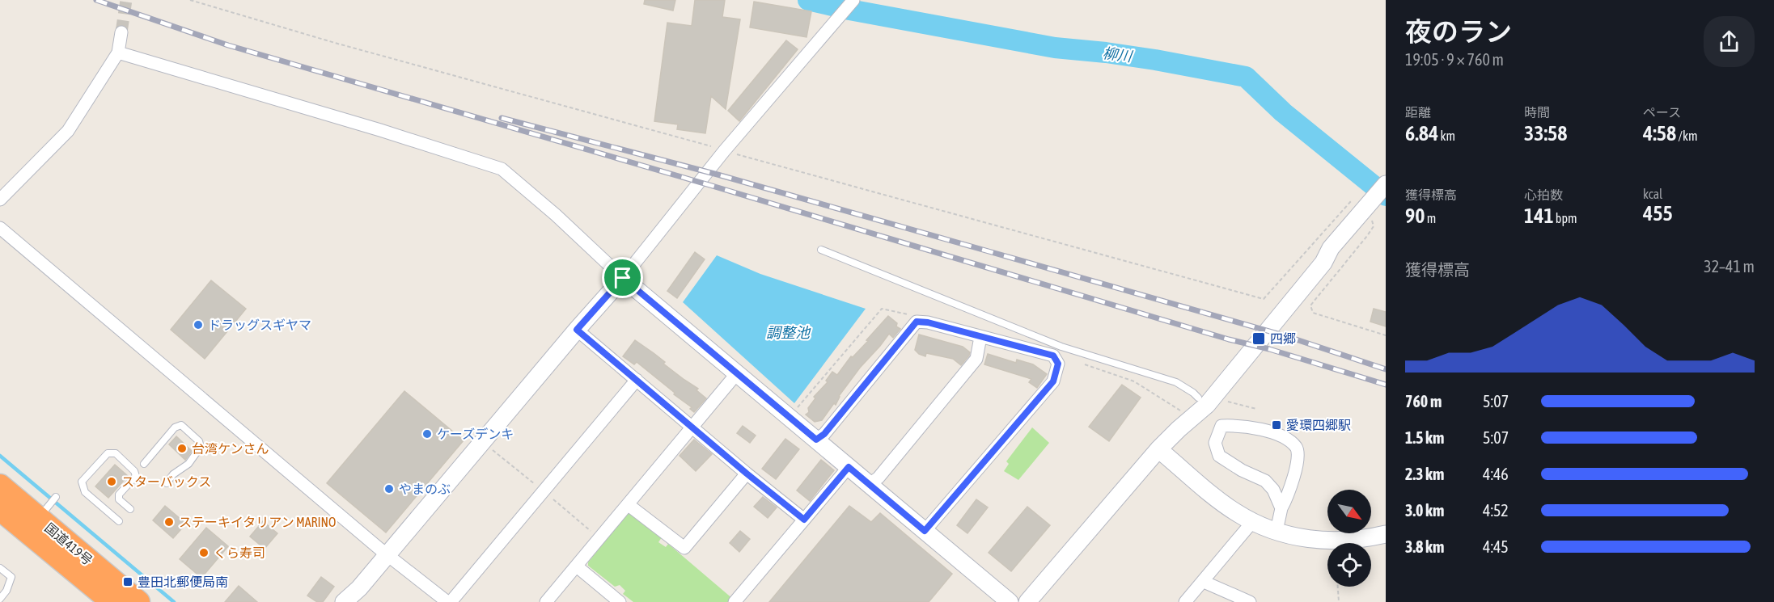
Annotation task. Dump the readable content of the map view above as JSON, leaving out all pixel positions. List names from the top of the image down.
{
  "streets": {
    "highway": ["国道419号"]
  },
  "water": ["柳川", "調整池"],
  "places": {
    "other": [
      "ドラッグスギヤマ",
      "ケーズデンキ",
      "台湾ケンさん",
      "スターバックス",
      "やまのぶ",
      "ステーキイタリアン MARINO",
      "くら寿司"
    ],
    "transit": ["四郷", "愛環四郷駅", "豊田北郵便局南"]
  },
  "north": "bottom right",
  "page": {
    "heading": ["夜のラン", "19:05 · 9 × 760 m"],
    "stats": [
      ["距離", "6.84 km"],
      ["時間", "33:58"],
      ["ペース", "4:58 /km"],
      ["獲得標高", "90 m"],
      ["心拍数", "141 bpm"],
      ["kcal", "455"]
    ],
    "chart": ["獲得標高", "32–41 m"],
    "list": [
      {
        "name": "760 m",
        "note": "5:07"
      },
      {
        "name": "1.5 km",
        "note": "5:07"
      },
      {
        "name": "2.3 km",
        "note": "4:46"
      },
      {
        "name": "3.0 km",
        "note": "4:52"
      },
      {
        "name": "3.8 km",
        "note": "4:45"
      }
    ]
  }
}
